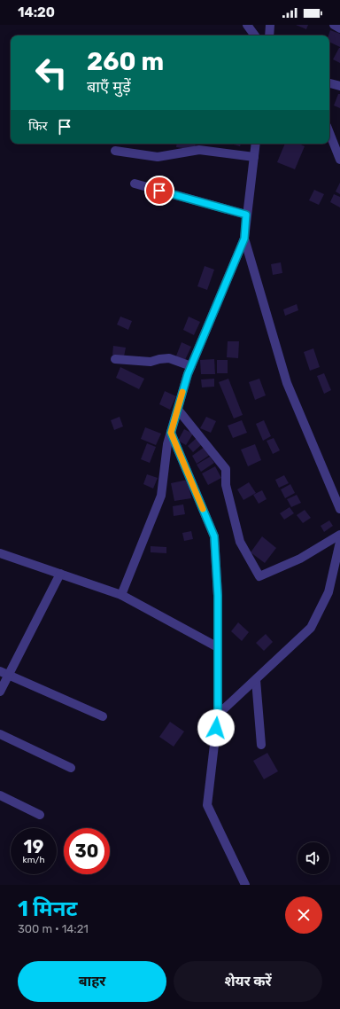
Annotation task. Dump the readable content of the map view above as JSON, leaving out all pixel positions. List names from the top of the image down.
{
  "page": {
    "status": "14:20",
    "turn": ["260 m", "बाएँ मुड़ें"],
    "then": "फिर",
    "speed": "19 km/h",
    "limit": "30",
    "heading": ["1 मिनट", "300 m · 14:21"],
    "buttons": ["बाहर", "शेयर करें"]
  }
}
